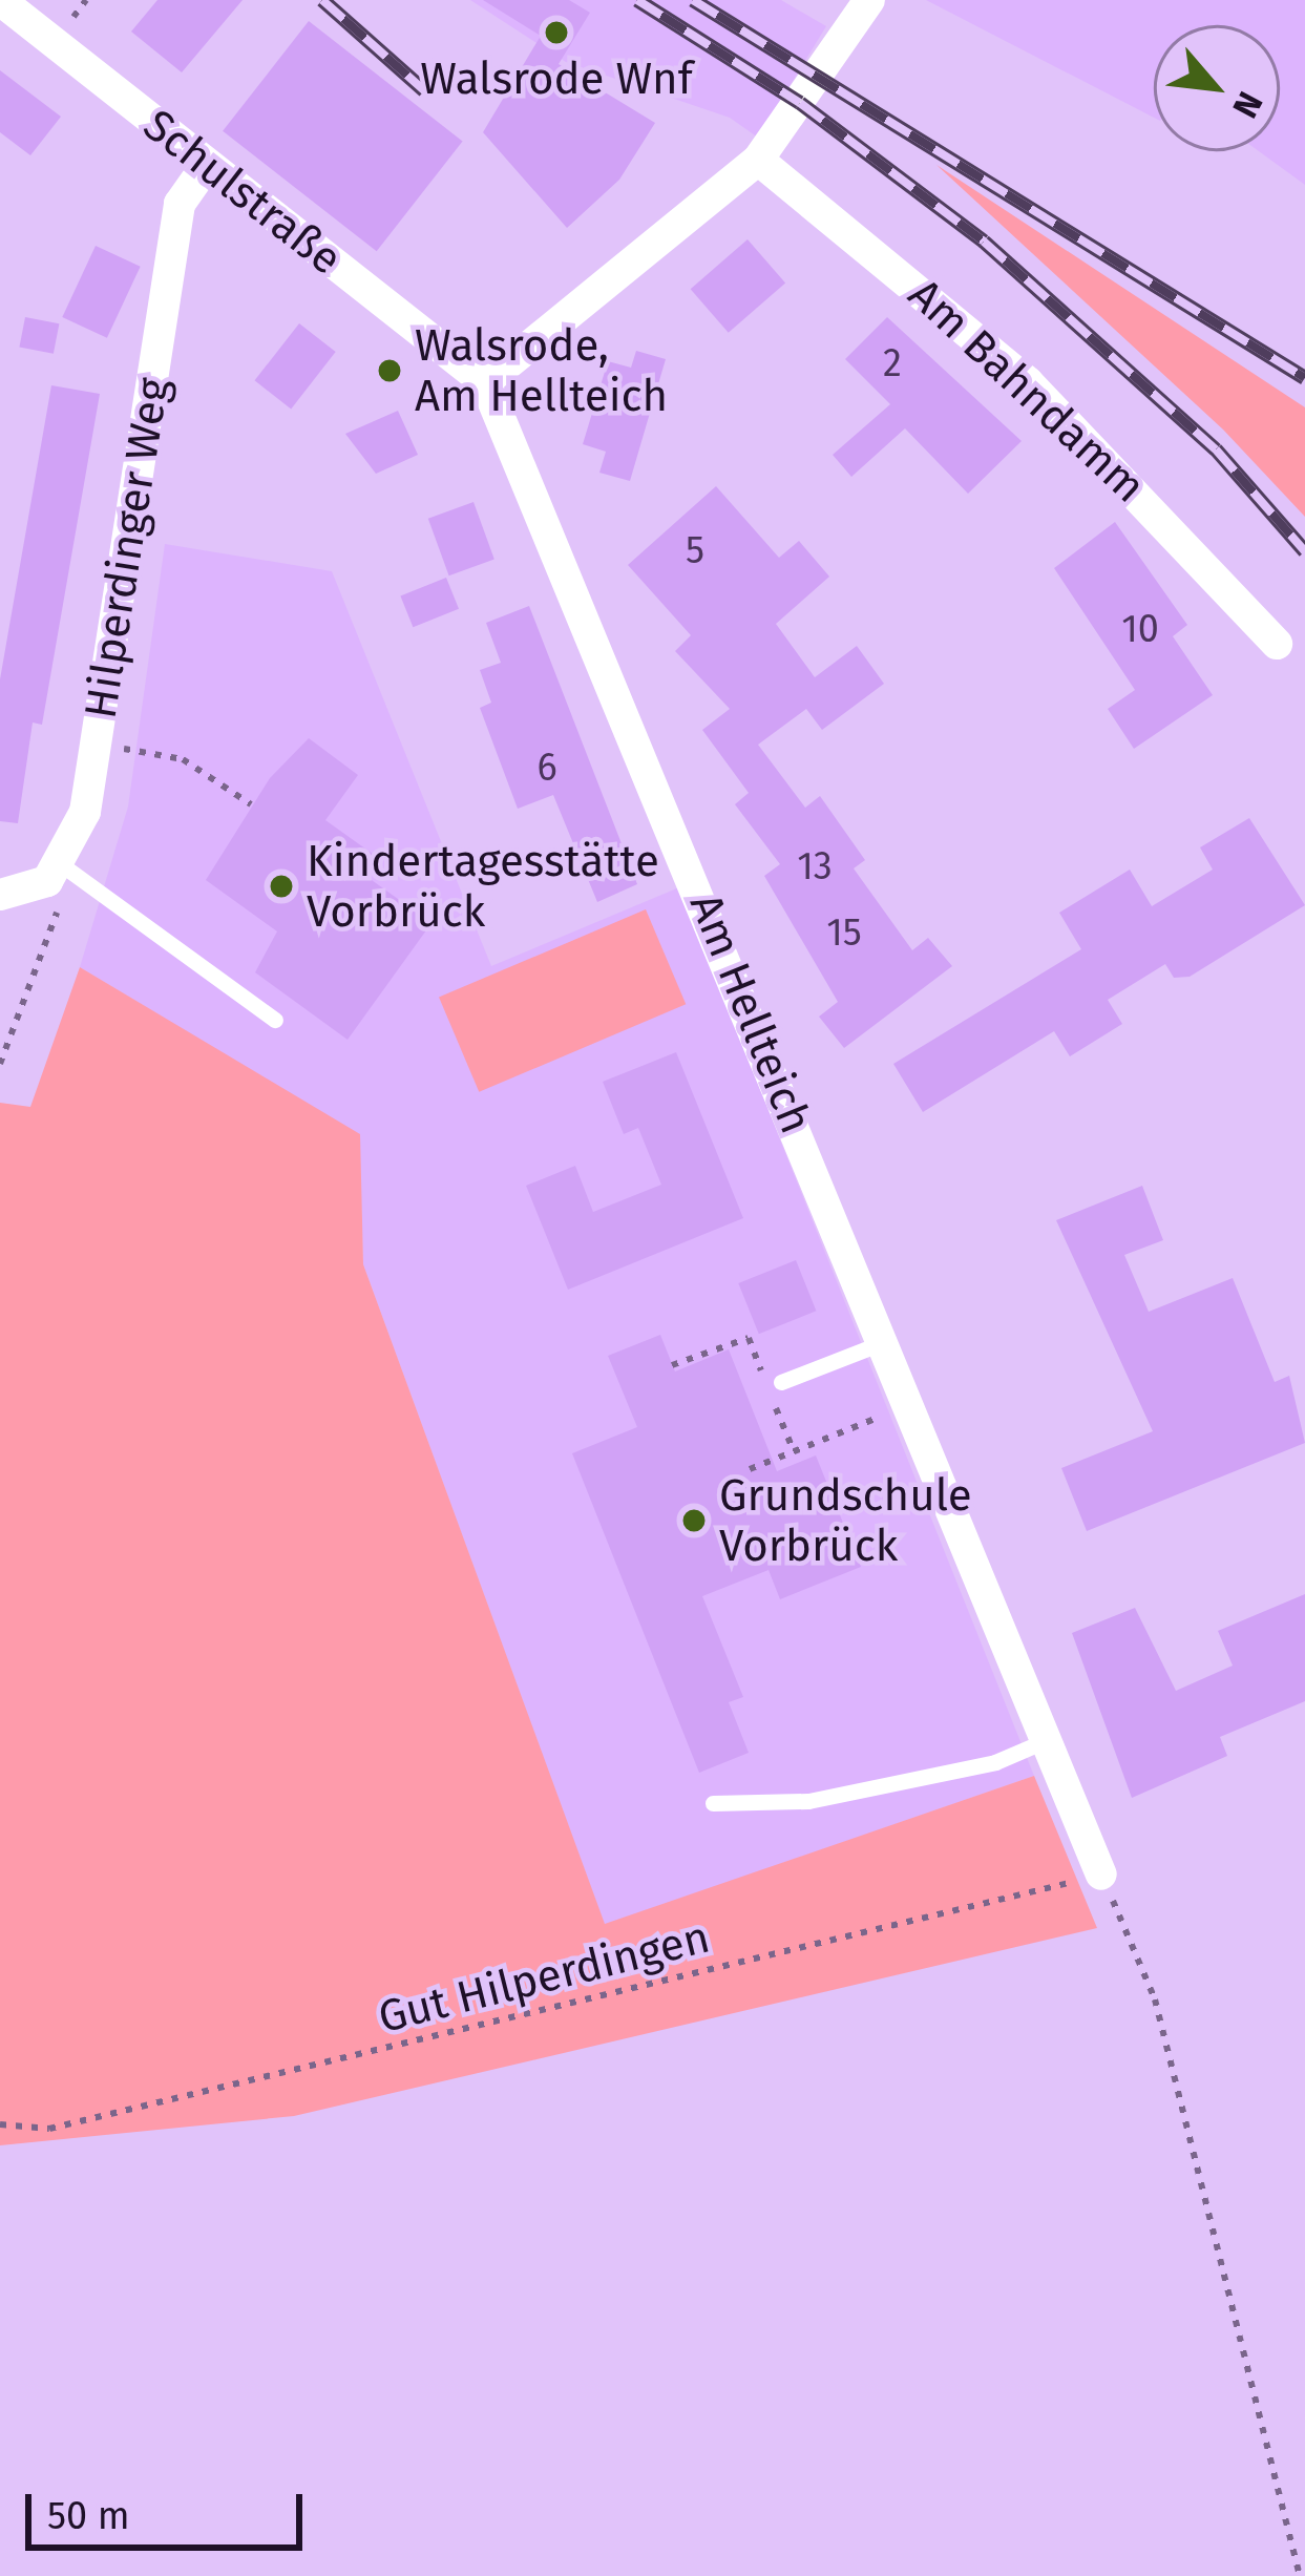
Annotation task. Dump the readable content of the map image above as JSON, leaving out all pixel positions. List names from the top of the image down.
{
  "streets": {
    "street": [
      "Schulstraße",
      "Am Bahndamm",
      "Hilperdinger Weg",
      "Am Hellteich"
    ],
    "path": ["Gut Hilperdingen"]
  },
  "crossings": [
    ["Schulstraße", "Hilperdinger Weg"],
    ["Schulstraße", "Am Hellteich"],
    ["Am Hellteich", "Gut Hilperdingen"]
  ],
  "places": [
    "Walsrode Wnf",
    "Walsrode, Am Hellteich",
    "Kindertagesstätte Vorbrück",
    "Grundschule Vorbrück"
  ],
  "house_numbers": [
    "2",
    "5",
    "10",
    "6",
    "13",
    "15"
  ],
  "scale_bar": "50 m",
  "north": "bottom right"
}
